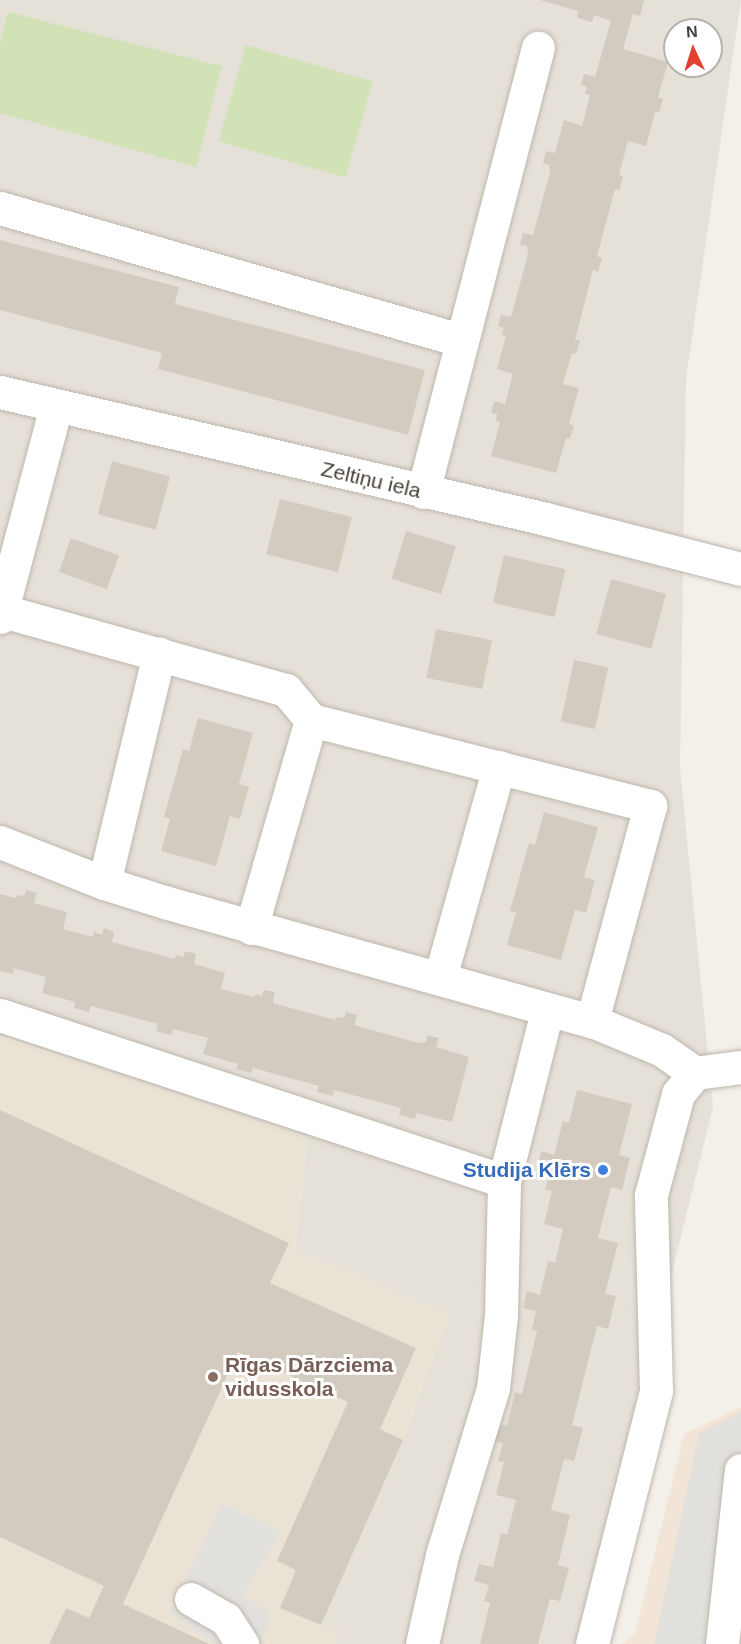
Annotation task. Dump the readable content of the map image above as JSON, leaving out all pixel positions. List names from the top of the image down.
{
  "streets": {
    "street": ["Zeltiņu iela"]
  },
  "places": ["Studija Klērs", "Rīgas Dārzciema vidusskola"],
  "north": "top"
}
